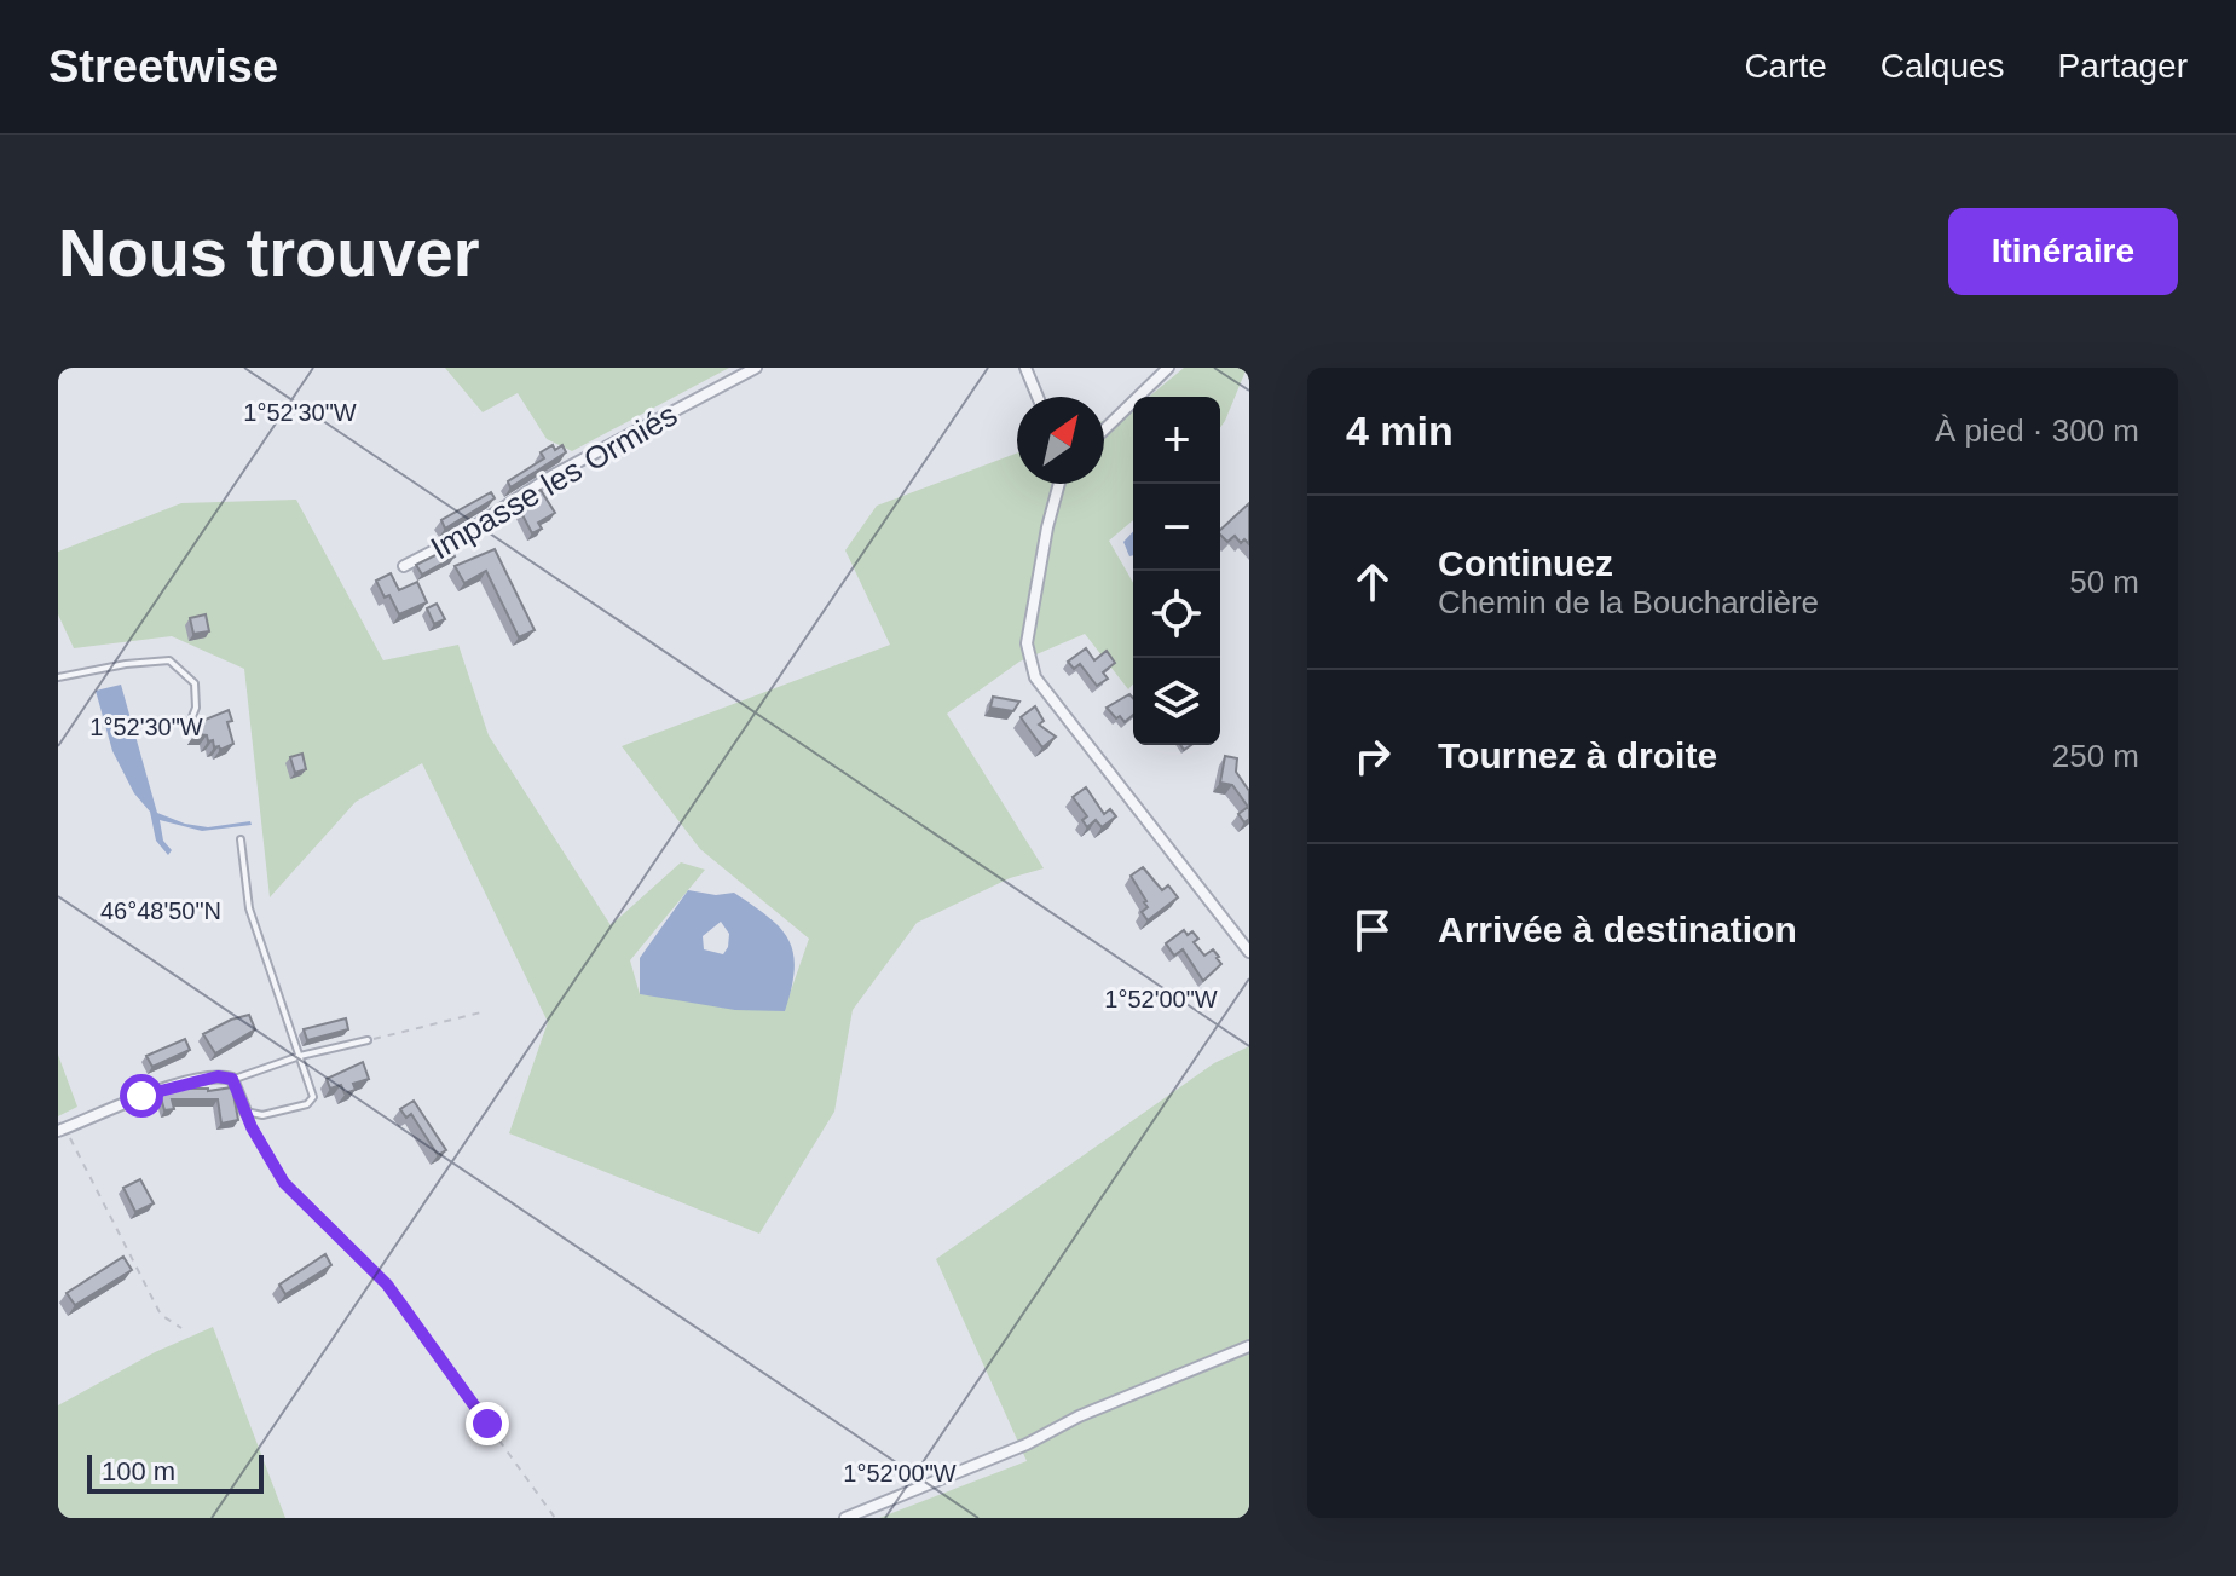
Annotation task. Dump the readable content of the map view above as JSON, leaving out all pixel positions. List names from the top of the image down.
{
  "streets": {
    "street": ["Impasse les Ormiés"]
  },
  "scale_bar": "100 m",
  "north": "top right",
  "page": {
    "header": "Streetwise",
    "nav": ["Carte", "Calques", "Partager"],
    "buttons": "Itinéraire",
    "title": "Nous trouver",
    "heading": ["4 min", "À pied · 300 m"],
    "map_buttons": ["+", "−"],
    "list": [
      ["Continuez", "Chemin de la Bouchardière", "50 m"],
      ["Tournez à droite", "250 m"],
      "Arrivée à destination"
    ],
    "scale": "100 m"
  },
  "coordinates": ["1°52'30\"W", "46°48'50\"N", "1°52'00\"W"]
}
